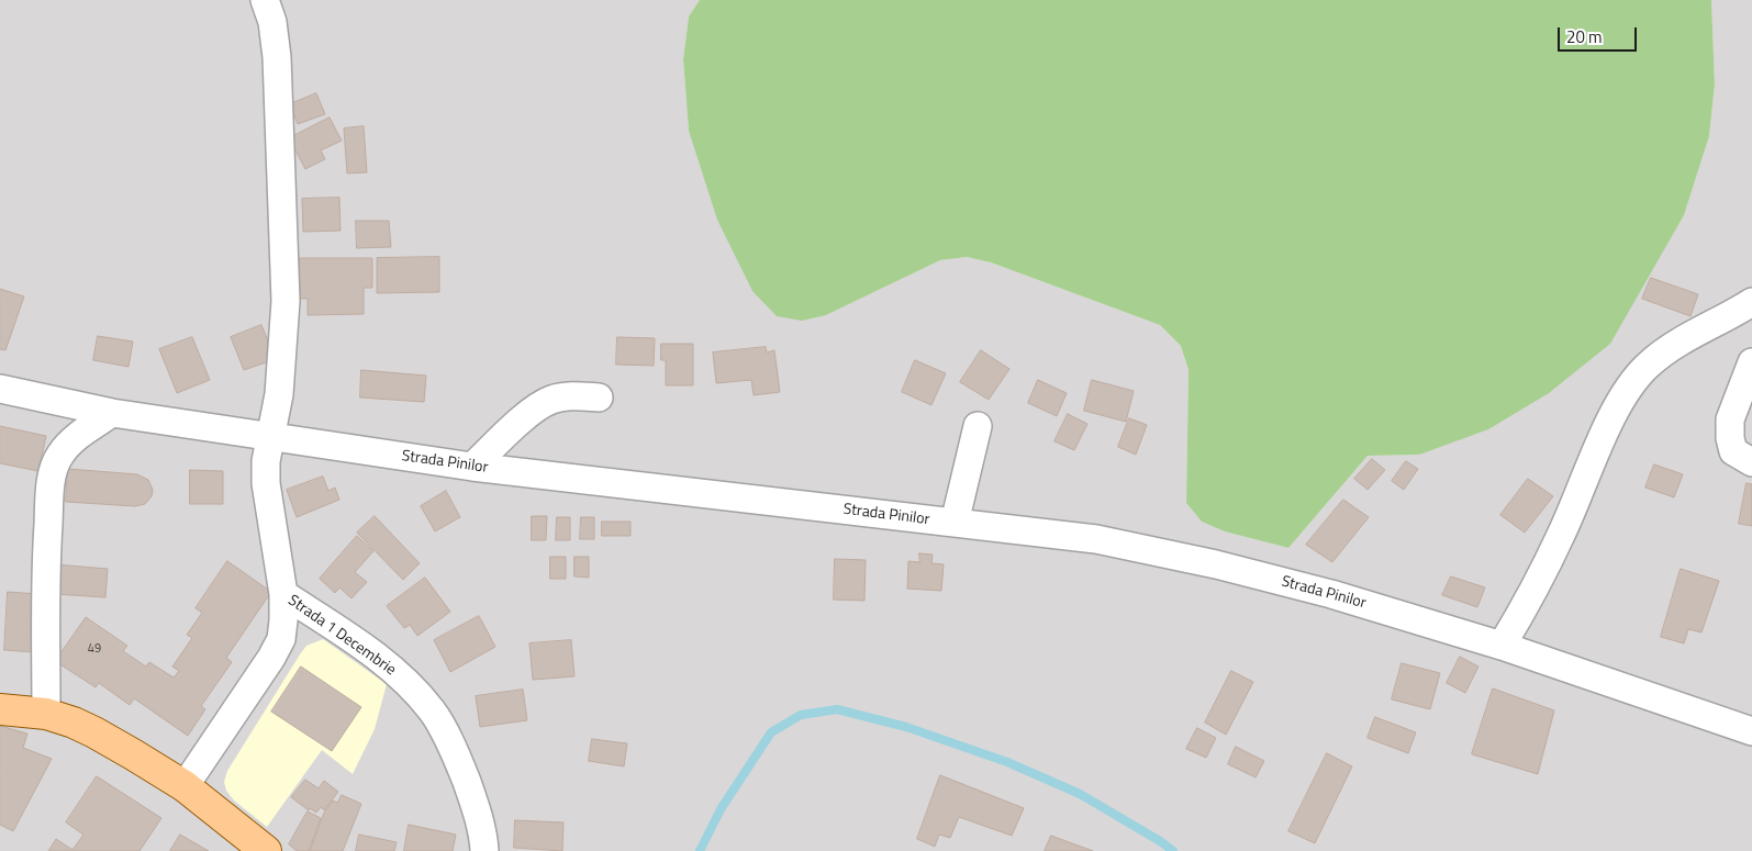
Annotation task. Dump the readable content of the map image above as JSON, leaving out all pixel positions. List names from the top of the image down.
{
  "streets": {
    "street": ["Strada Pinilor", "Strada 1 Decembrie"]
  },
  "house_numbers": ["49"],
  "scale_bar": "20 m"
}
